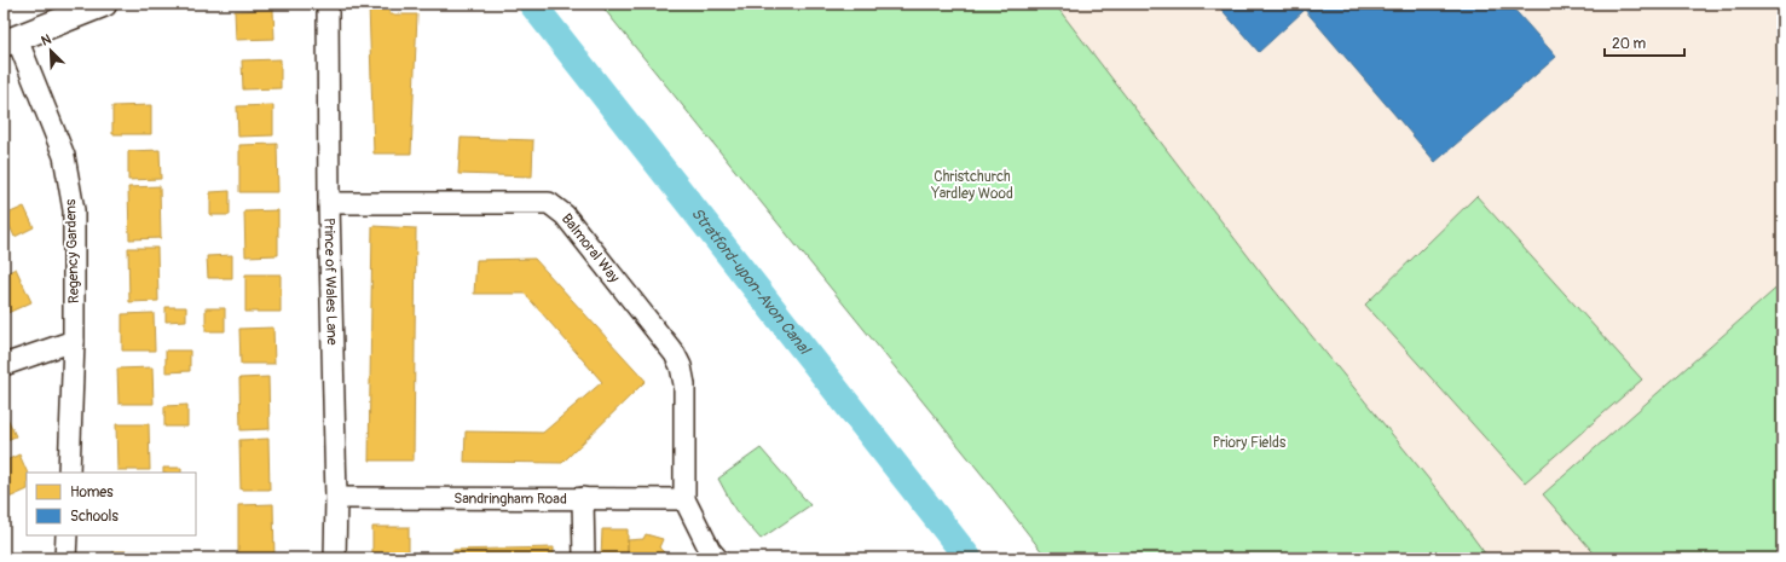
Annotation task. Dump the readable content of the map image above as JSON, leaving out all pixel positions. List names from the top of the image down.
{
  "streets": {
    "street": [
      "Balmoral Way",
      "Regency Gardens",
      "Prince of Wales Lane",
      "Sandringham Road"
    ]
  },
  "crossings": [
    ["Balmoral Way", "Prince of Wales Lane"],
    ["Balmoral Way", "Sandringham Road"],
    ["Prince of Wales Lane", "Sandringham Road"]
  ],
  "water": ["Stratford-upon-Avon Canal"],
  "parks": ["Christchurch Yardley Wood", "Priory Fields"],
  "legend": ["Homes", "Schools"],
  "scale_bar": "20 m",
  "north": "top left"
}
